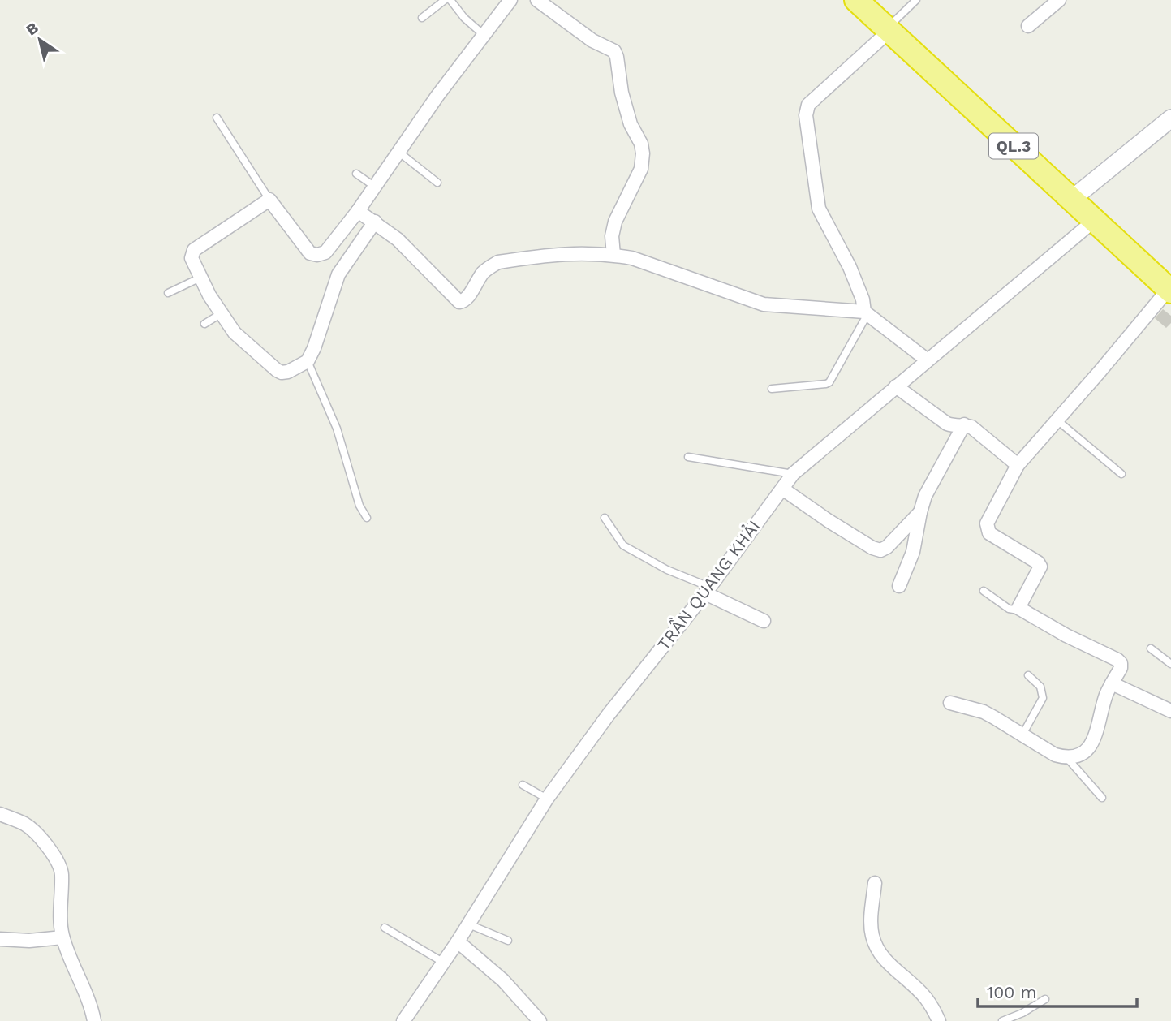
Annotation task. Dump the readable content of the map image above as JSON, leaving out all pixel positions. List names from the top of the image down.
{
  "streets": {
    "highway": ["QL.3"],
    "street": ["TRẦN QUANG KHẢI"]
  },
  "crossings": [
    ["QL.3", "TRẦN QUANG KHẢI"]
  ],
  "scale_bar": "100 m",
  "north": "top left"
}
